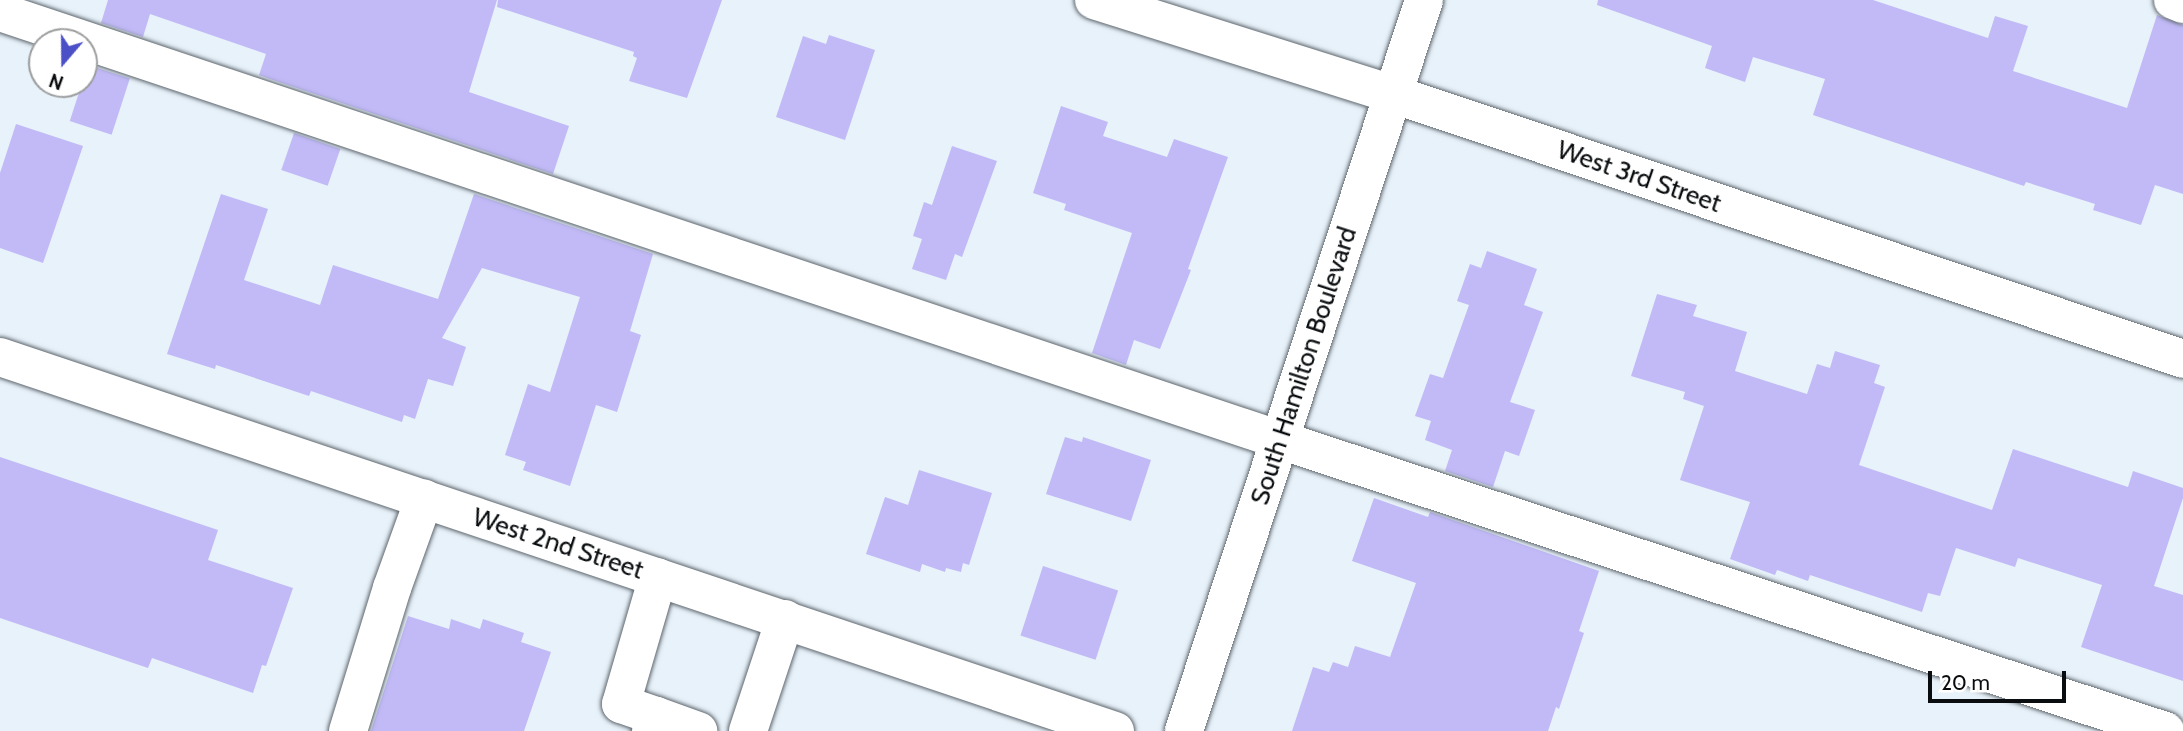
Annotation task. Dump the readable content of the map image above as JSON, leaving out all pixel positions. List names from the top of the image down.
{
  "streets": {
    "street": ["West 3rd Street", "South Hamilton Boulevard", "West 2nd Street"]
  },
  "crossings": [
    ["West 3rd Street", "South Hamilton Boulevard"]
  ],
  "scale_bar": "20 m",
  "north": "bottom"
}
